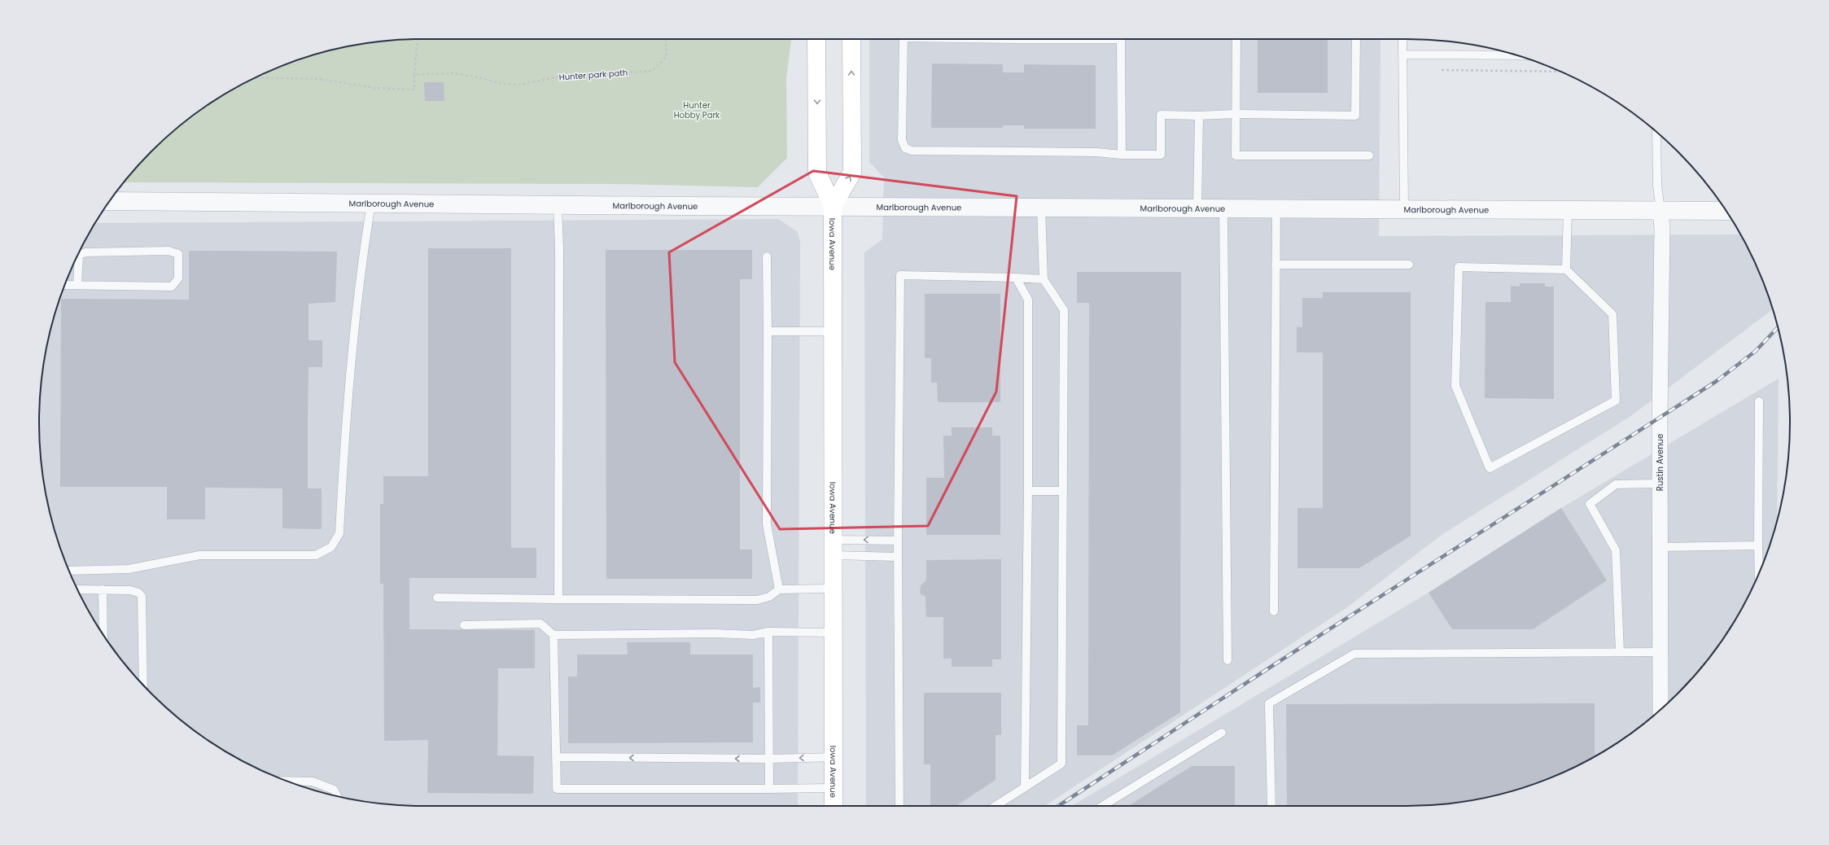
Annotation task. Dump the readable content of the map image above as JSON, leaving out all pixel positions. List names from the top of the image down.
{
  "streets": {
    "main road": ["Iowa Avenue"],
    "street": ["Marlborough Avenue", "Rustin Avenue"],
    "path": ["Hunter park path"]
  },
  "crossings": [
    ["Marlborough Avenue", "Iowa Avenue"],
    ["Marlborough Avenue", "Rustin Avenue"]
  ],
  "parks": ["Hunter Hobby Park"]
}
